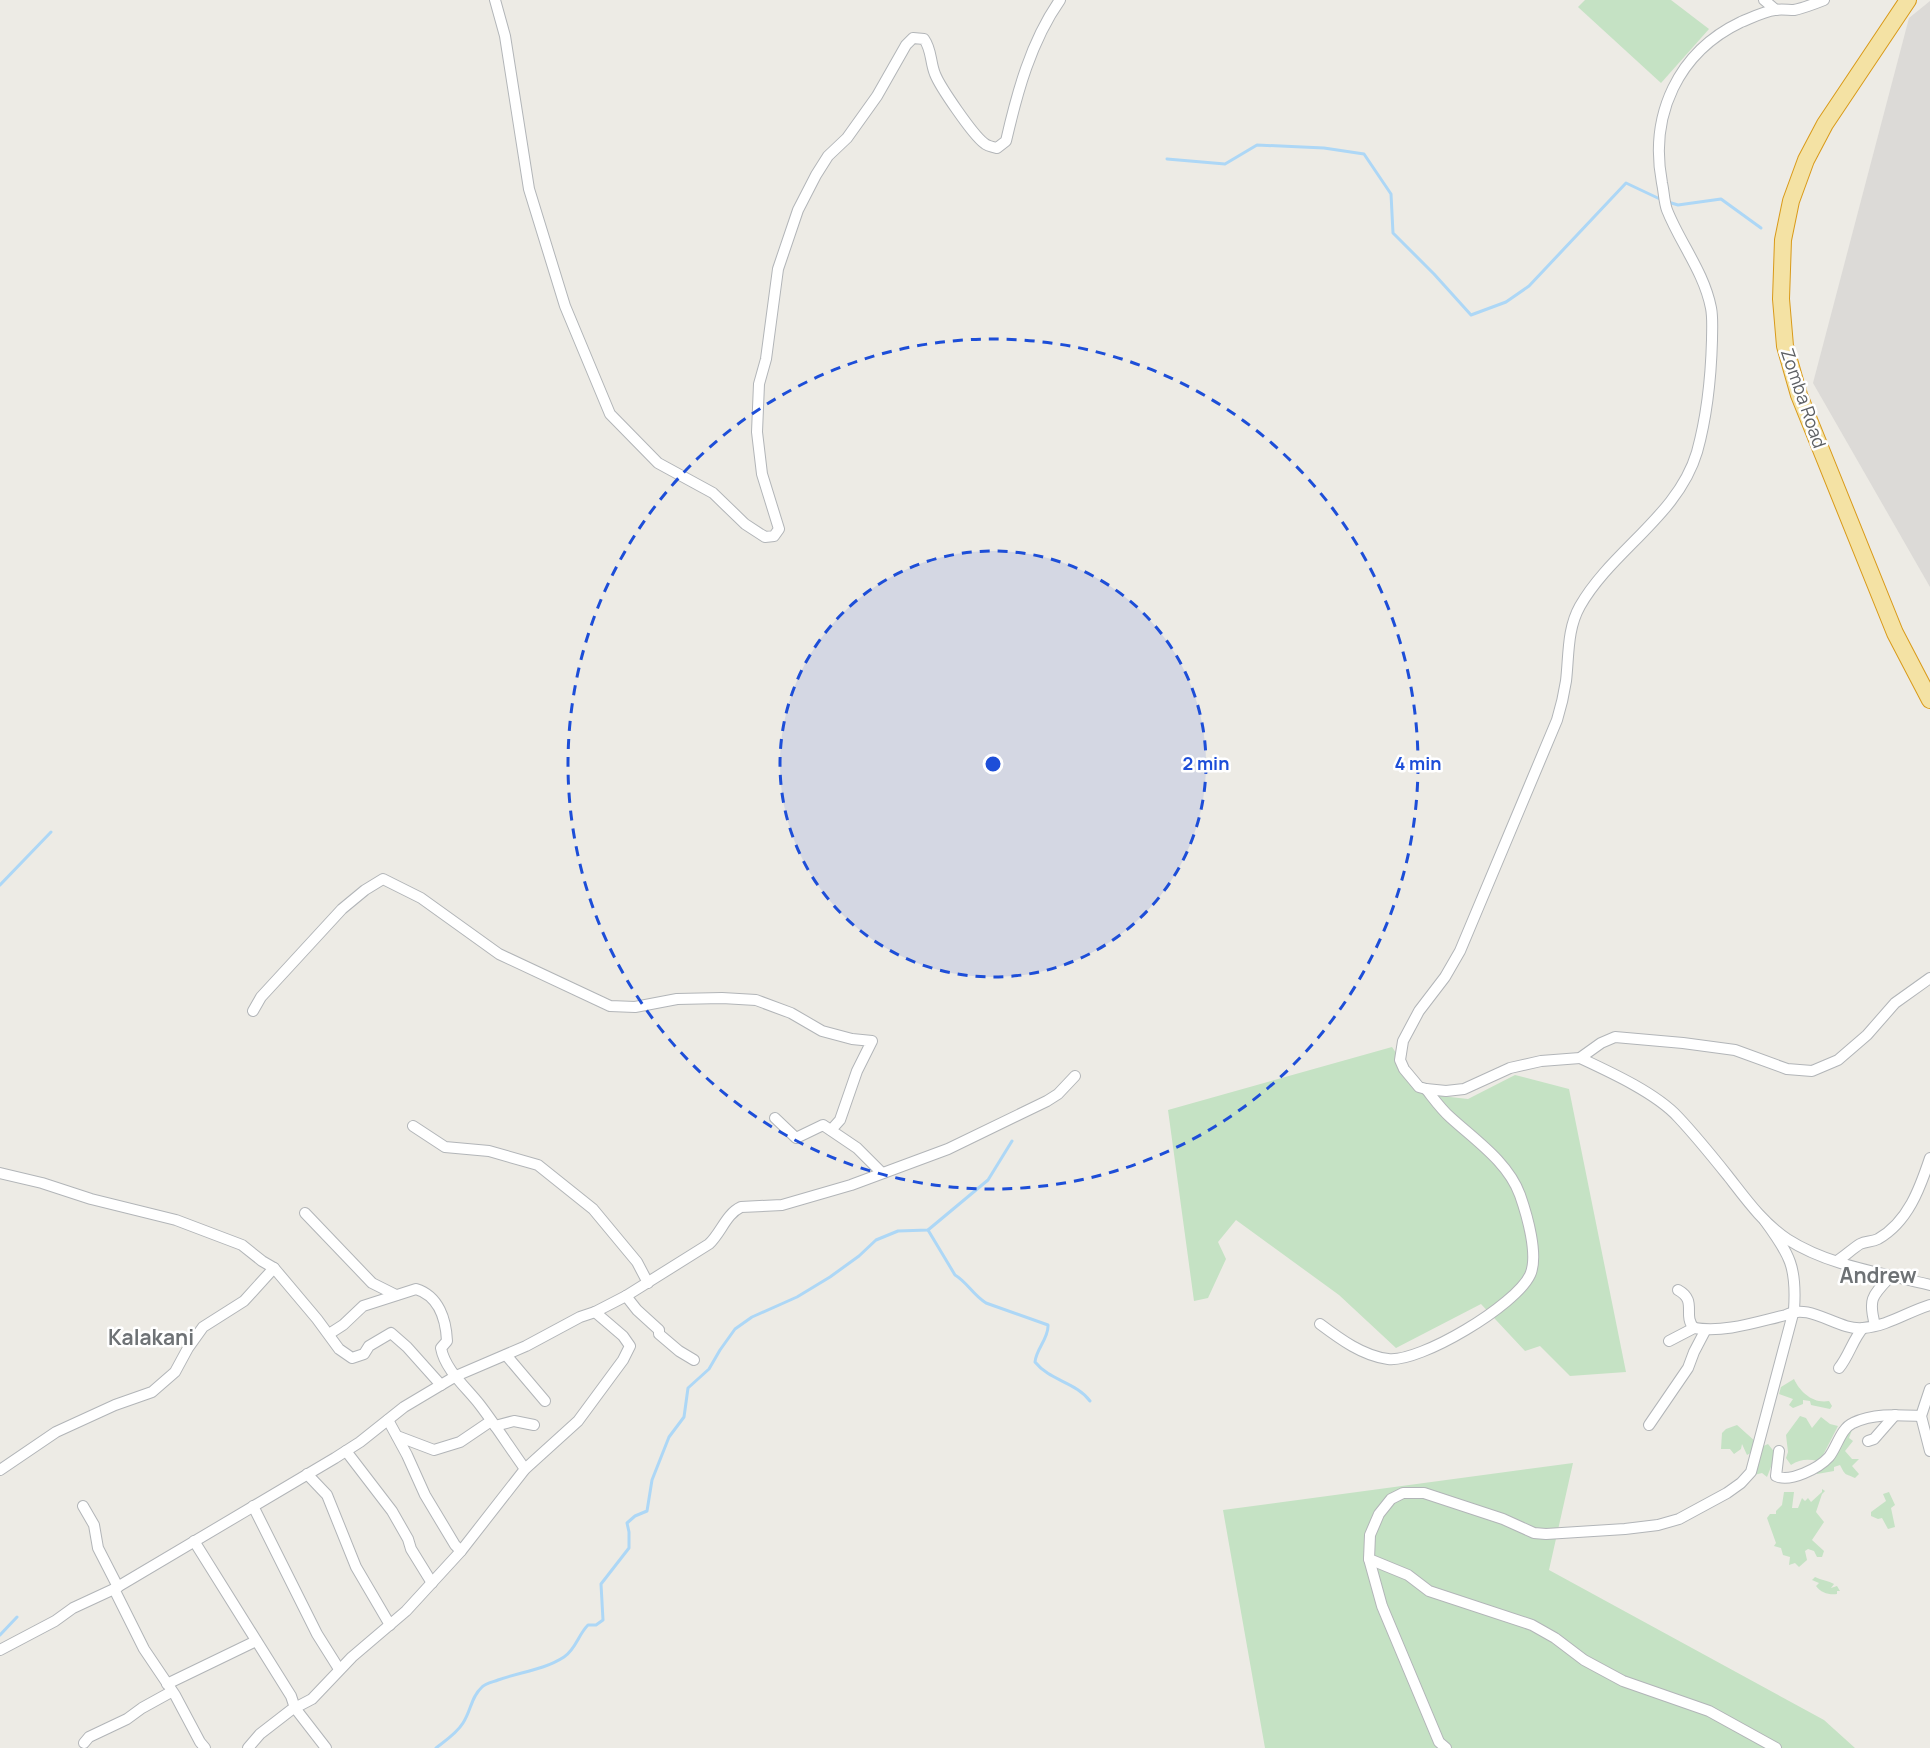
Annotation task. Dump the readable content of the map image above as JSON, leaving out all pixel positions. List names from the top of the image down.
{
  "streets": {
    "highway": ["Zomba Road"]
  },
  "districts": ["Andrew", "Kalakani"],
  "rings": ["2 min", "4 min"]
}
